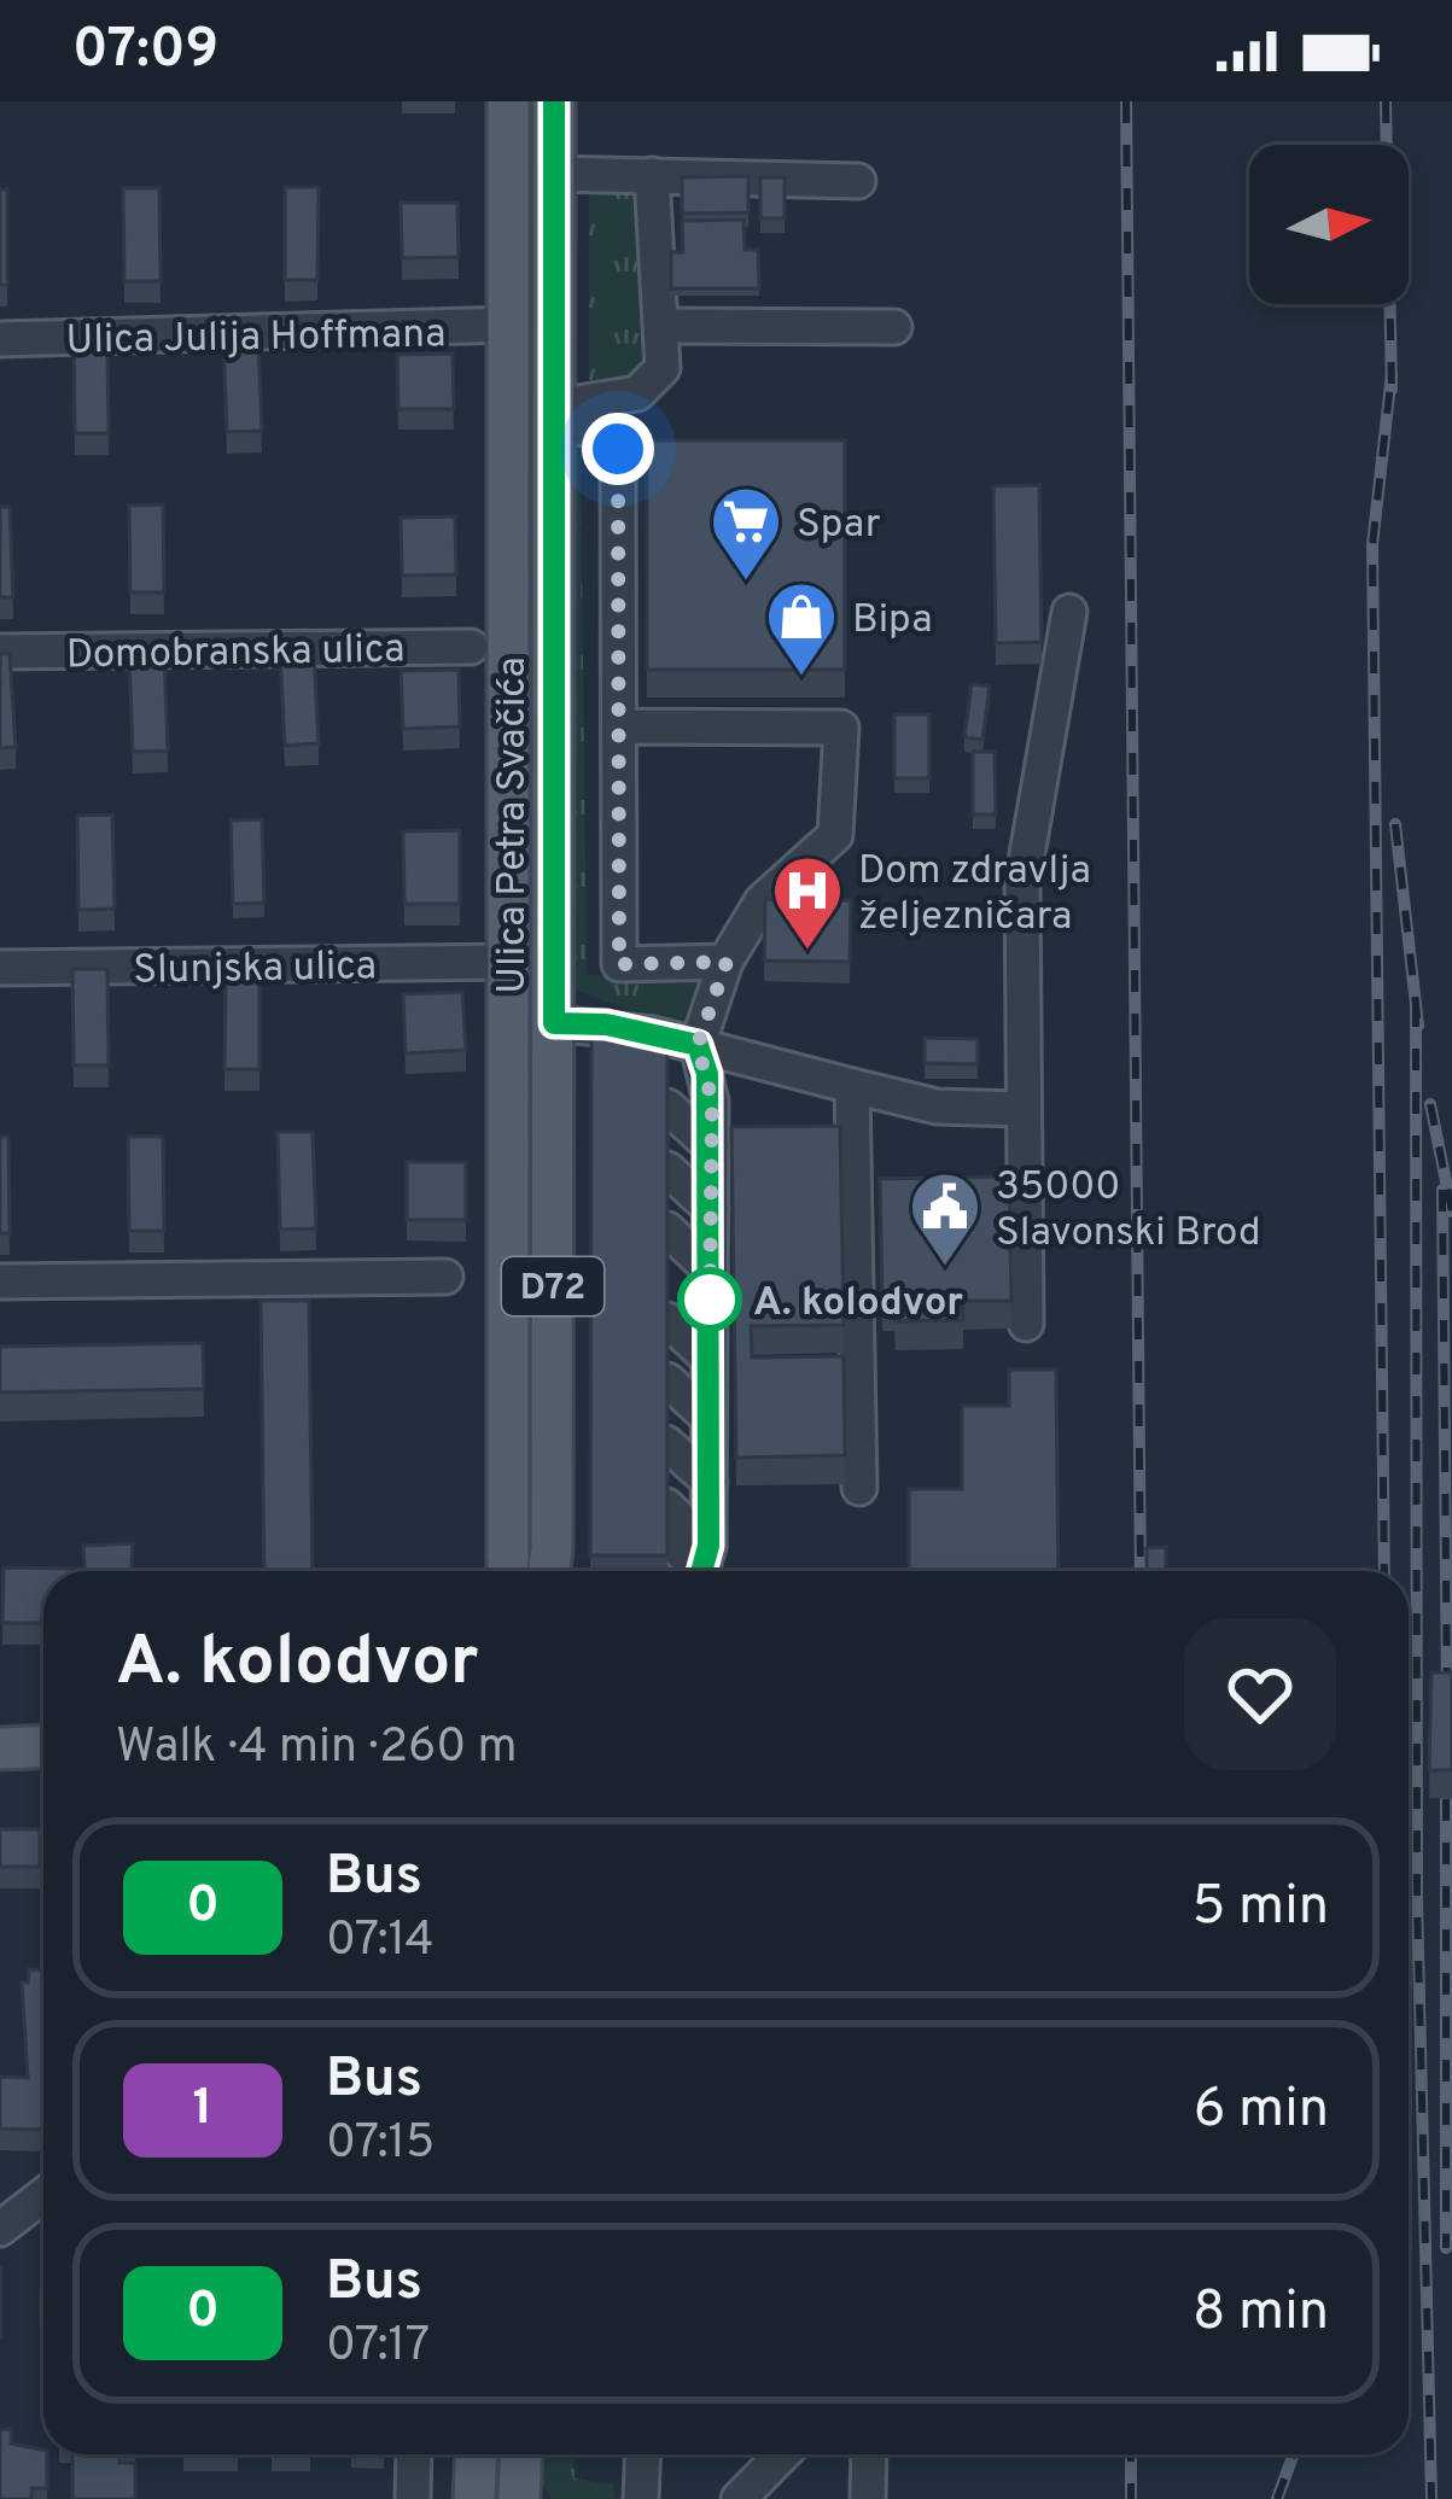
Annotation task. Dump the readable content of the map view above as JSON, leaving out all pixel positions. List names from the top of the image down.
{
  "streets": {
    "main road": ["Ulica Petra Svačića", "D72"],
    "street": ["Ulica Julija Hoffmana", "Domobranska ulica", "Slunjska ulica"]
  },
  "crossings": [
    ["Ulica Julija Hoffmana", "Ulica Petra Svačića"],
    ["Ulica Petra Svačića", "Slunjska ulica"]
  ],
  "places": {
    "supermarket": ["Spar"],
    "shop": ["Bipa"],
    "hospital": ["Dom zdravlja željezničara"],
    "public building": ["35000 Slavonski Brod"],
    "other": ["A. kolodvor"]
  },
  "lines": ["bus line 0"],
  "north": "right",
  "page": {
    "status": "07:09",
    "heading": ["A. kolodvor", "Walk · 4 min · 260 m"],
    "list": [
      {
        "mark": "0",
        "name": "Bus",
        "note": "07:14",
        "value": "5 min"
      },
      {
        "mark": "1",
        "name": "Bus",
        "note": "07:15",
        "value": "6 min"
      },
      {
        "mark": "0",
        "name": "Bus",
        "note": "07:17",
        "value": "8 min"
      }
    ]
  }
}
